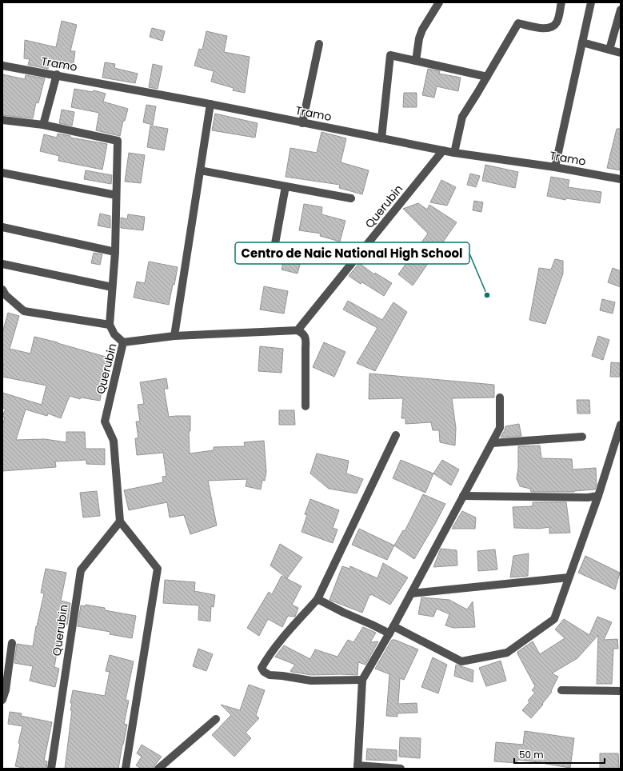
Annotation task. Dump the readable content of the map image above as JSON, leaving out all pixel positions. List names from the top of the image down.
{
  "streets": {
    "street": ["Tramo", "Querubin"]
  },
  "crossings": [
    ["Tramo", "Querubin"]
  ],
  "places": ["Centro de Naic National High School"],
  "scale_bar": "50 m"
}
